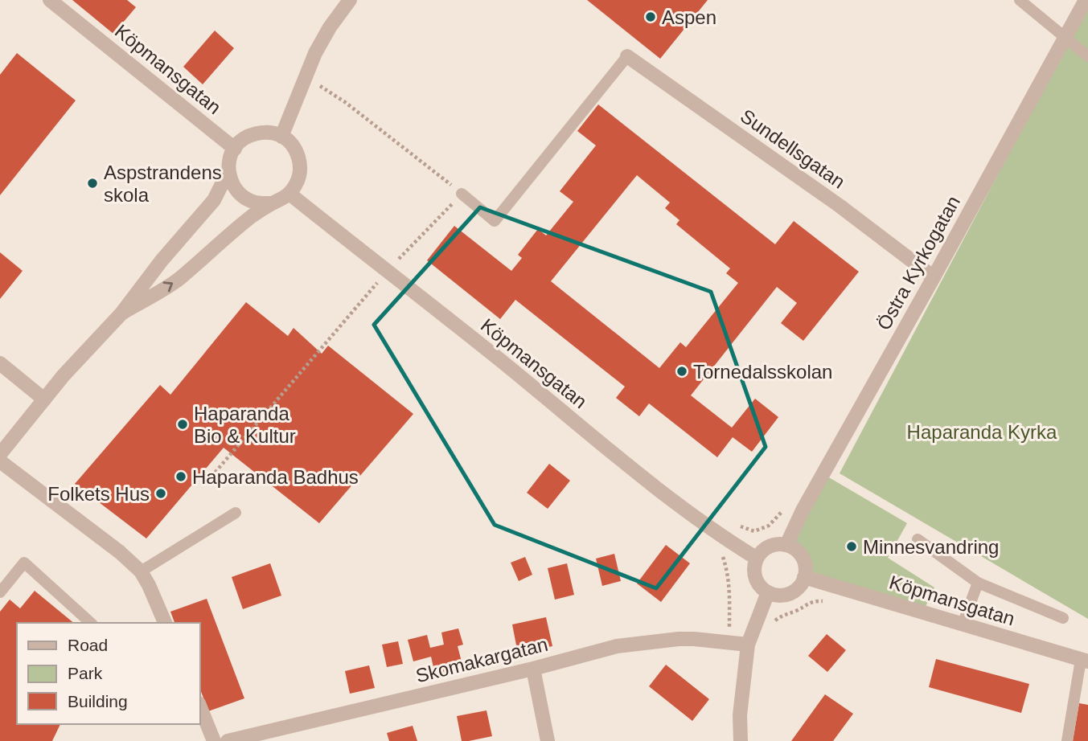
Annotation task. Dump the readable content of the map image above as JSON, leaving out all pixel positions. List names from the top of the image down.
{
  "streets": {
    "street": [
      "Köpmansgatan",
      "Sundellsgatan",
      "Östra Kyrkogatan",
      "Skomakargatan"
    ]
  },
  "crossings": [
    ["Köpmansgatan", "Östra Kyrkogatan"],
    ["Sundellsgatan", "Östra Kyrkogatan"]
  ],
  "parks": ["Haparanda Kyrka"],
  "places": [
    "Aspen",
    "Aspstrandens skola",
    "Tornedalsskolan",
    "Haparanda Bio & Kultur",
    "Haparanda Badhus",
    "Folkets Hus",
    "Minnesvandring"
  ],
  "legend": ["Road", "Park", "Building"]
}
